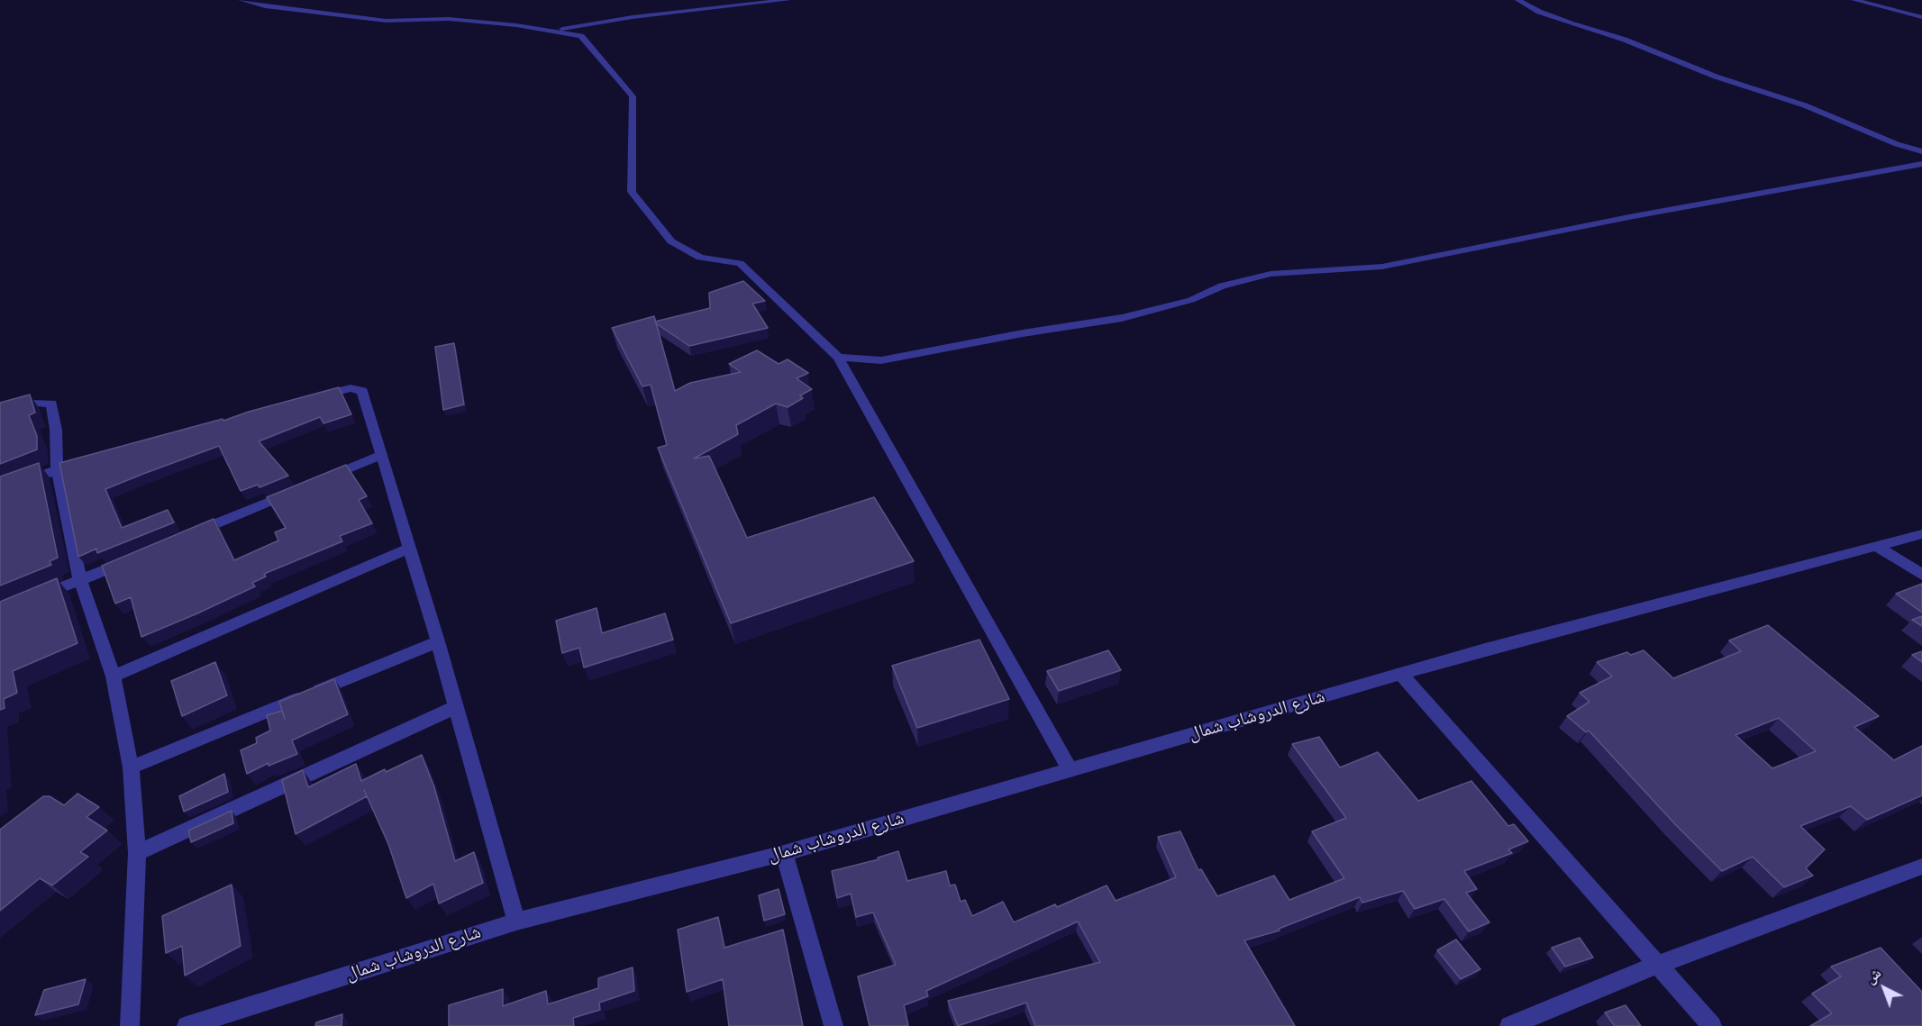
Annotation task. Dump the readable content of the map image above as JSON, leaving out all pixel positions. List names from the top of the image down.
{
  "streets": {
    "street": ["شارع الدروشاب شمال"]
  },
  "north": "top left"
}
